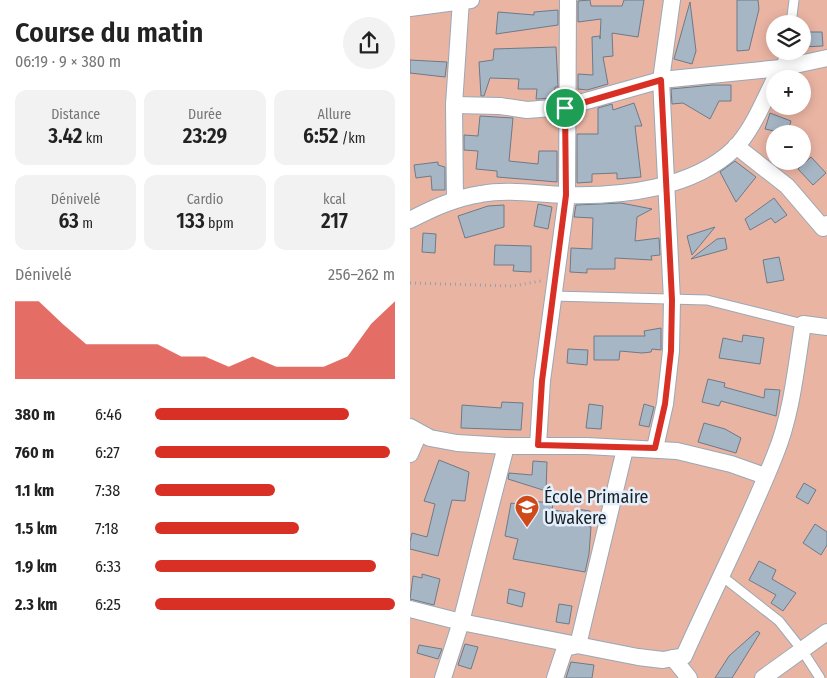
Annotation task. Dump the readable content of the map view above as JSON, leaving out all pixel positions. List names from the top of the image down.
{
  "places": {
    "school or university": ["École Primaire Uwakere"]
  },
  "page": {
    "heading": ["Course du matin", "06:19 · 9 × 380 m"],
    "map_buttons": ["+", "−"],
    "stats": [
      ["Distance", "3.42 km"],
      ["Durée", "23:29"],
      ["Allure", "6:52 /km"],
      ["Dénivelé", "63 m"],
      ["Cardio", "133 bpm"],
      ["kcal", "217"]
    ],
    "chart": ["Dénivelé", "256–262 m"],
    "list": [
      {
        "name": "380 m",
        "note": "6:46"
      },
      {
        "name": "760 m",
        "note": "6:27"
      },
      {
        "name": "1.1 km",
        "note": "7:38"
      },
      {
        "name": "1.5 km",
        "note": "7:18"
      },
      {
        "name": "1.9 km",
        "note": "6:33"
      },
      {
        "name": "2.3 km",
        "note": "6:25"
      }
    ]
  }
}
